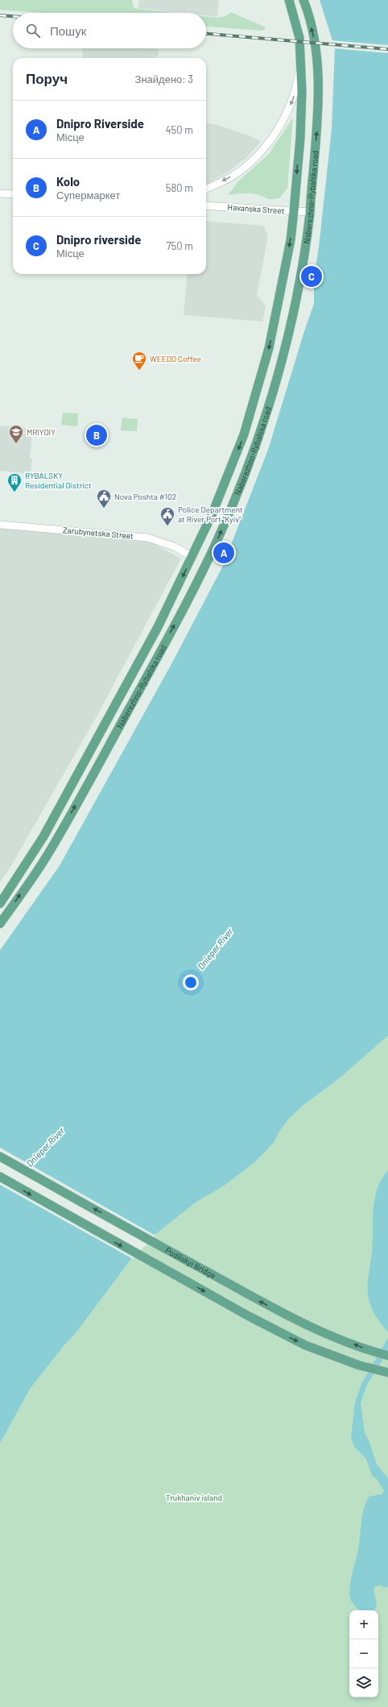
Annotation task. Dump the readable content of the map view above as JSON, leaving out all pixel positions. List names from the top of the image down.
{
  "streets": {
    "main road": ["Naberezhno-Rybalska road", "Podilskyi Bridge"],
    "street": ["Havanska Street", "Zarubynetska Street"]
  },
  "crossings": [
    ["Naberezhno-Rybalska road", "Havanska Street"],
    ["Naberezhno-Rybalska road", "Zarubynetska Street"]
  ],
  "water": ["Dnieper River"],
  "parks": ["Trukhaniv island"],
  "places": {
    "cafe": ["WEEDO Coffee"],
    "school or university": ["MRIYDIY"],
    "building": ["RYBALSKY Residential District"],
    "public building": ["Nova Poshta #102", "Police Department at River Port “Kyiv”"]
  },
  "page": {
    "search": "Пошук",
    "heading": ["Поруч", "Знайдено: 3"],
    "list": [
      {
        "mark": "A",
        "name": "Dnipro Riverside",
        "note": "Місце",
        "value": "450 m"
      },
      {
        "mark": "B",
        "name": "Kolo",
        "note": "Супермаркет",
        "value": "580 m"
      },
      {
        "mark": "C",
        "name": "Dnipro riverside",
        "note": "Місце",
        "value": "750 m"
      }
    ],
    "pins": ["C", "B", "A"],
    "map_buttons": ["+", "−"]
  }
}
